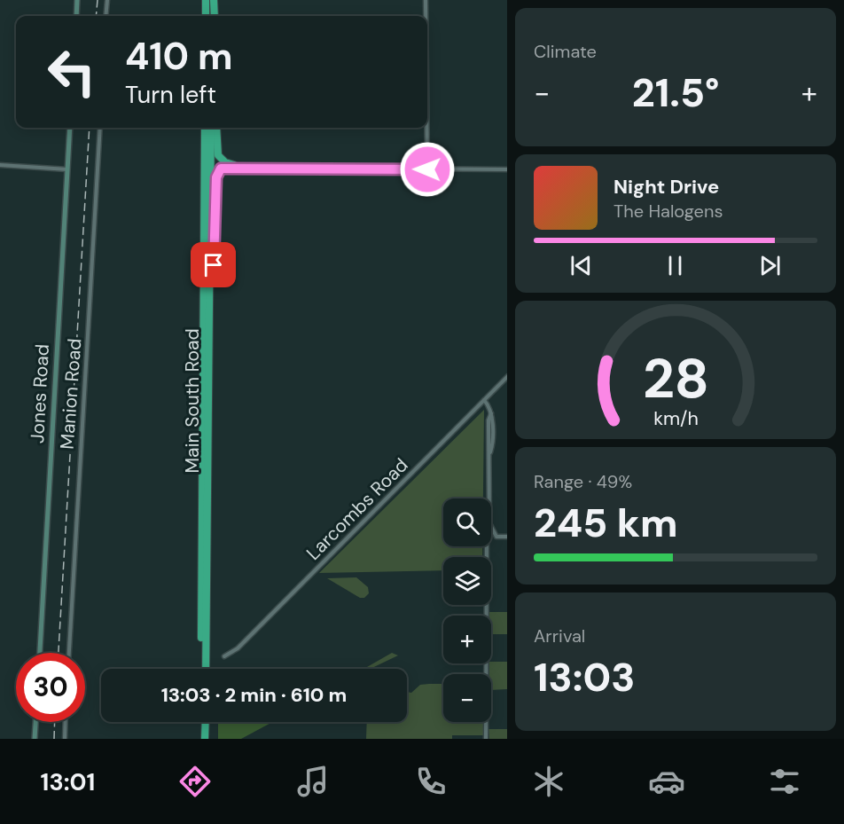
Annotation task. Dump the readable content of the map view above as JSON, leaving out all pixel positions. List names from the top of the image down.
{
  "streets": {
    "highway": ["Main South Road"],
    "main road": ["Jones Road"],
    "street": ["Manion Road", "Larcombs Road"]
  },
  "page": {
    "tile": [
      "Climate",
      ["Range · 49%", "245 km"],
      ["Arrival", "13:03"]
    ],
    "turn": ["410 m", "Turn left"],
    "heat": ["−", "21.5°", "+"],
    "song": ["Night Drive", "The Halogens"],
    "map_buttons": ["+", "−"],
    "limit": "30",
    "trip": "13:03 · 2 min · 610 m",
    "tabs": "13:01",
    "gauge": ["28", "km/h"]
  }
}
